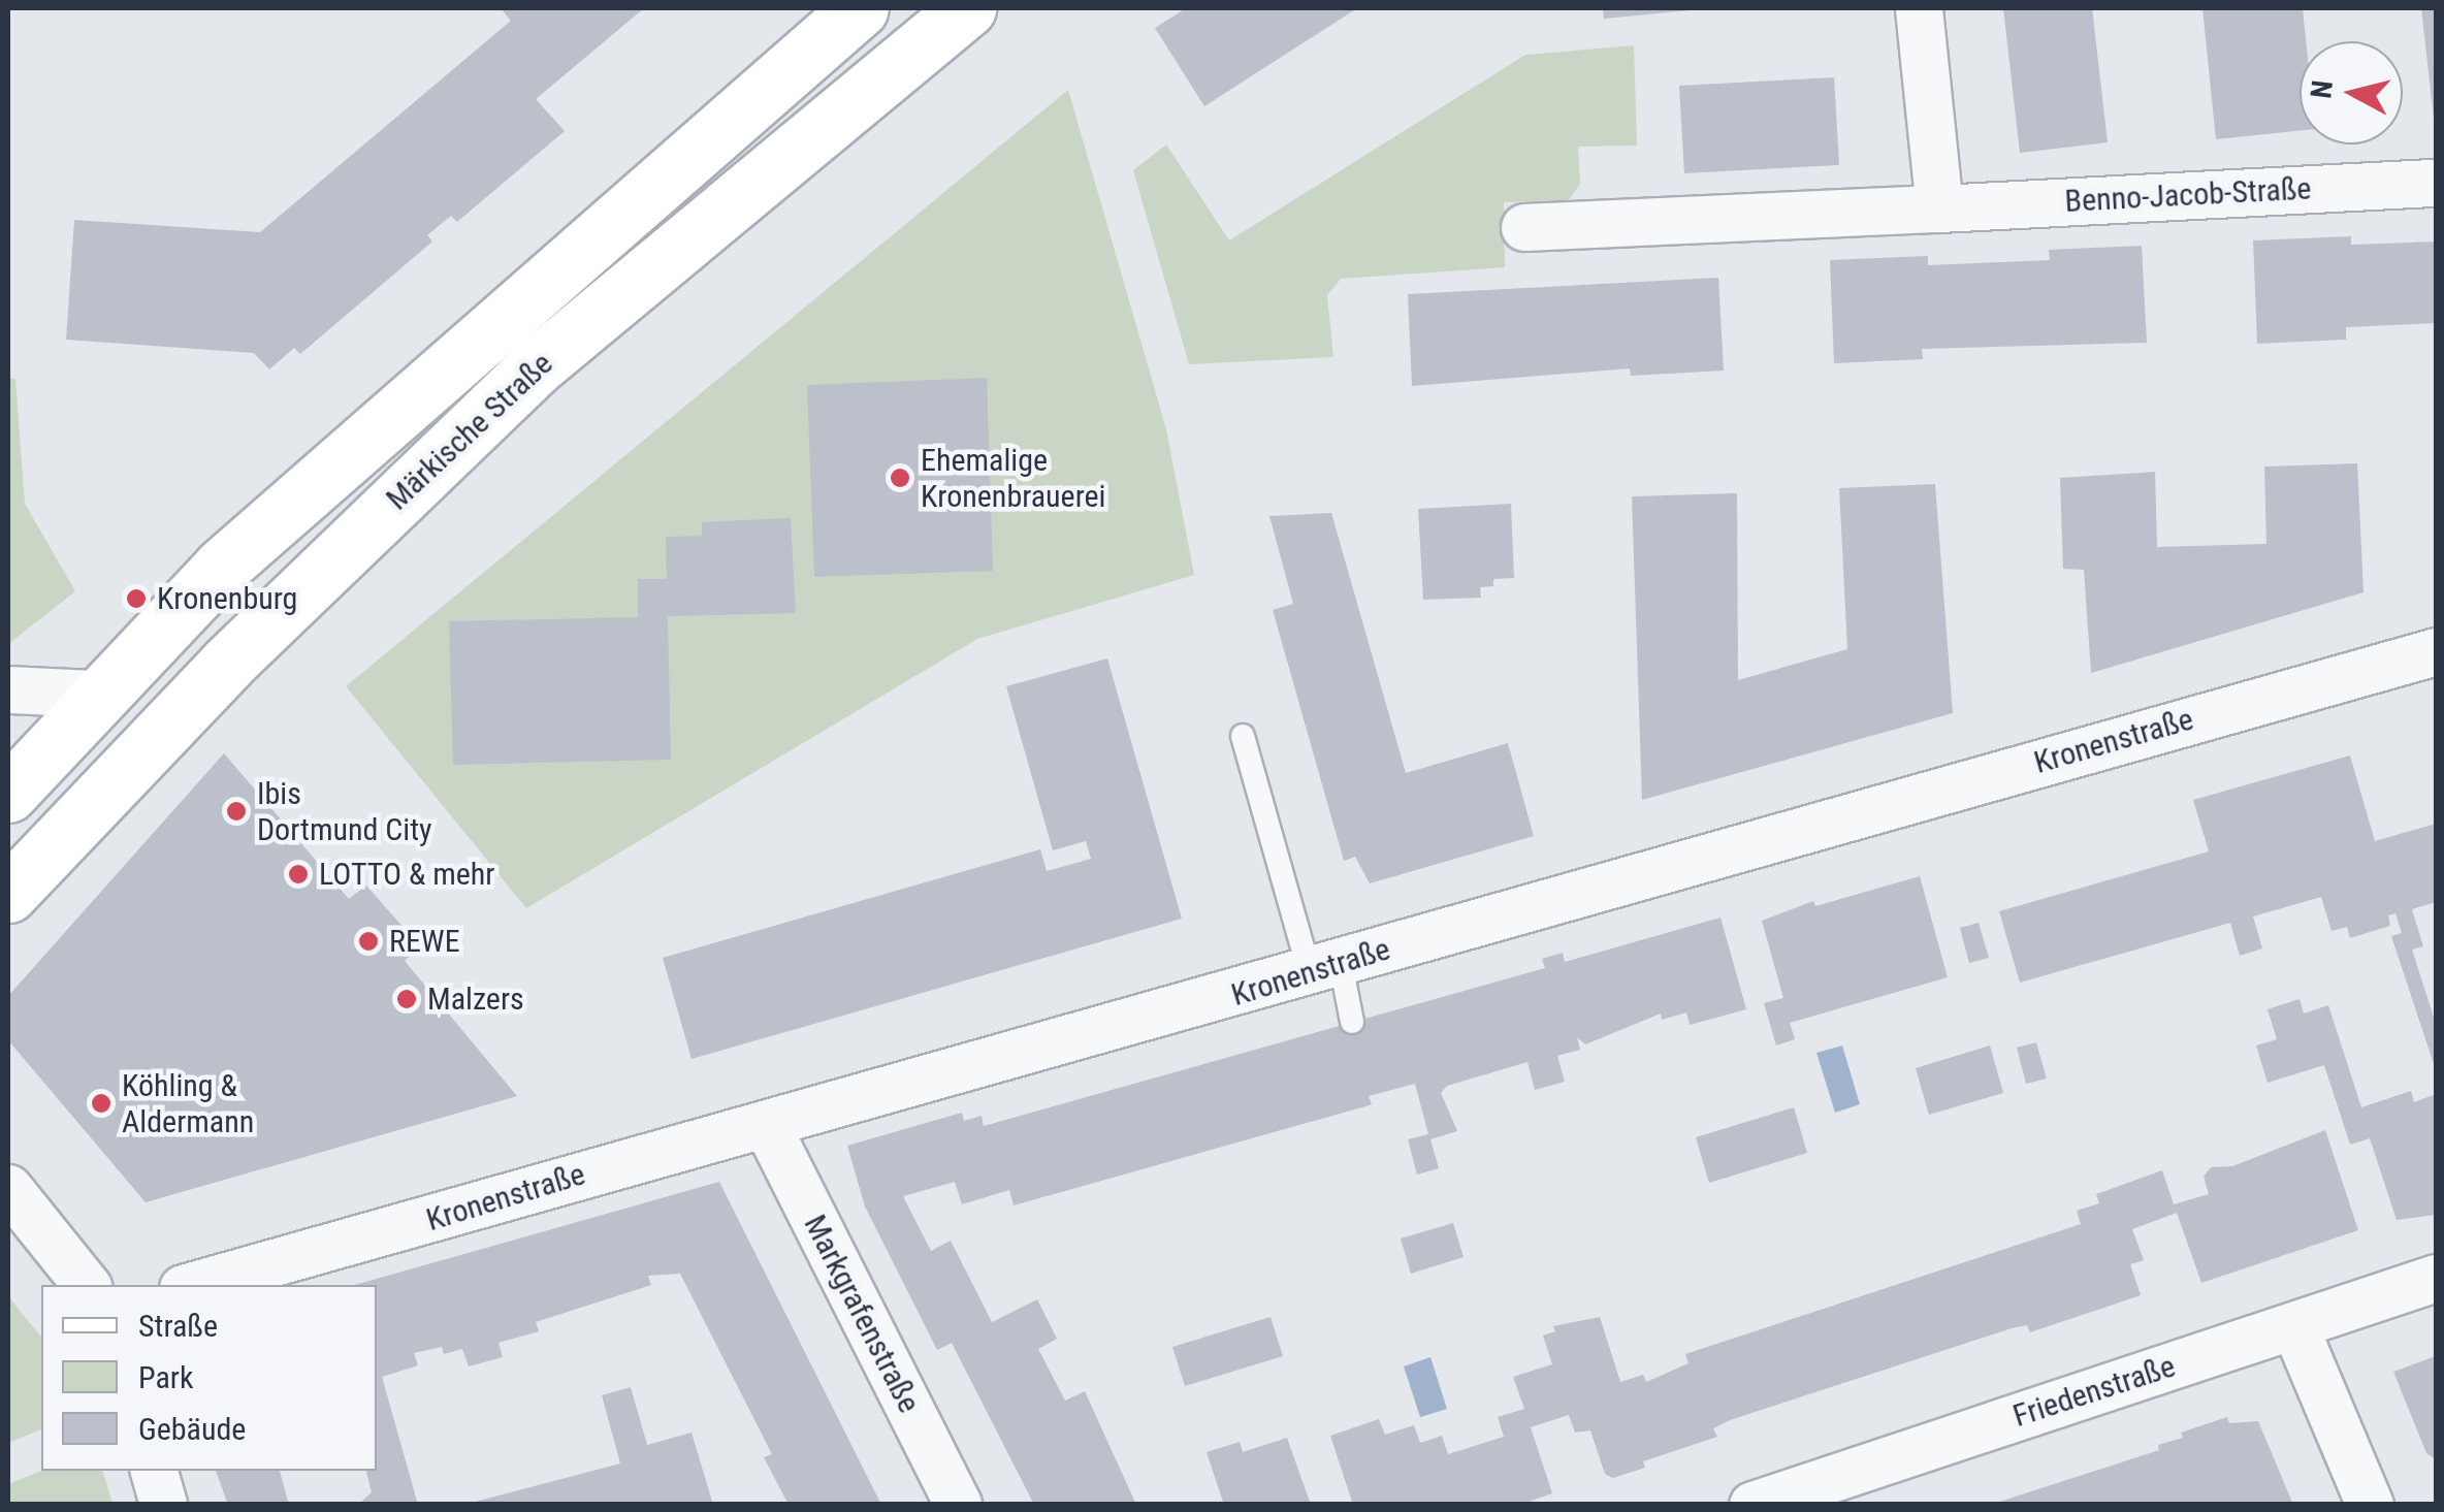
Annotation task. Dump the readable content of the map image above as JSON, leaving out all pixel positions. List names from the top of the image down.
{
  "streets": {
    "main road": ["Märkische Straße"],
    "street": [
      "Benno-Jacob-Straße",
      "Kronenstraße",
      "Markgrafenstraße",
      "Friedenstraße"
    ]
  },
  "crossings": [
    ["Kronenstraße", "Markgrafenstraße"]
  ],
  "places": [
    "Ehemalige Kronenbrauerei",
    "Kronenburg",
    "Ibis Dortmund City",
    "LOTTO & mehr",
    "REWE",
    "Malzers",
    "Köhling & Aldermann"
  ],
  "legend": ["Straße", "Park", "Gebäude"],
  "north": "left"
}
